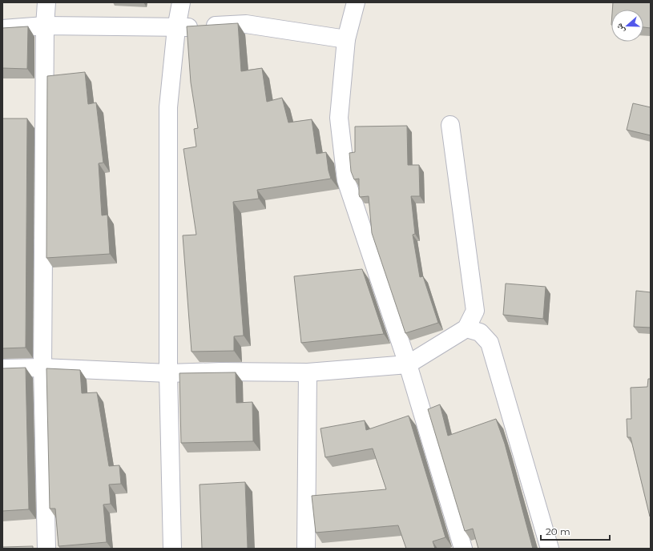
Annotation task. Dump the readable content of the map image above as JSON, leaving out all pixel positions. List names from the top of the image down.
{
  "scale_bar": "20 m",
  "north": "left"
}
